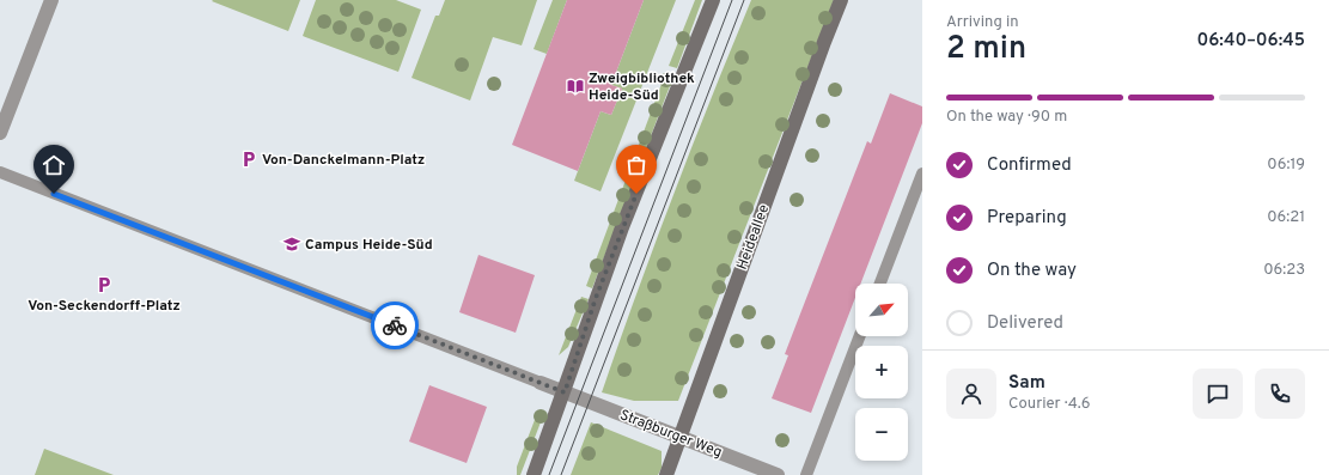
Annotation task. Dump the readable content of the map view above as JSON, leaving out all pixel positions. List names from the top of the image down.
{
  "streets": {
    "main road": ["Heideallee"],
    "street": ["Straßburger Weg"]
  },
  "crossings": [
    ["Heideallee", "Straßburger Weg"]
  ],
  "places": {
    "library": ["Zweigbibliothek Heide-Süd"],
    "parking": ["Von-Danckelmann-Platz", "Von-Seckendorff-Platz"],
    "school or university": ["Campus Heide-Süd"]
  },
  "north": "top right",
  "page": {
    "heading": ["2 min", "Arriving in", "06:40–06:45"],
    "panel": ["Sam", "Courier · 4.6"],
    "bar": "On the way · 90 m",
    "list": [
      ["Confirmed", "06:19"],
      ["Preparing", "06:21"],
      ["On the way", "06:23"],
      "Delivered"
    ],
    "map_buttons": ["+", "−"]
  }
}
